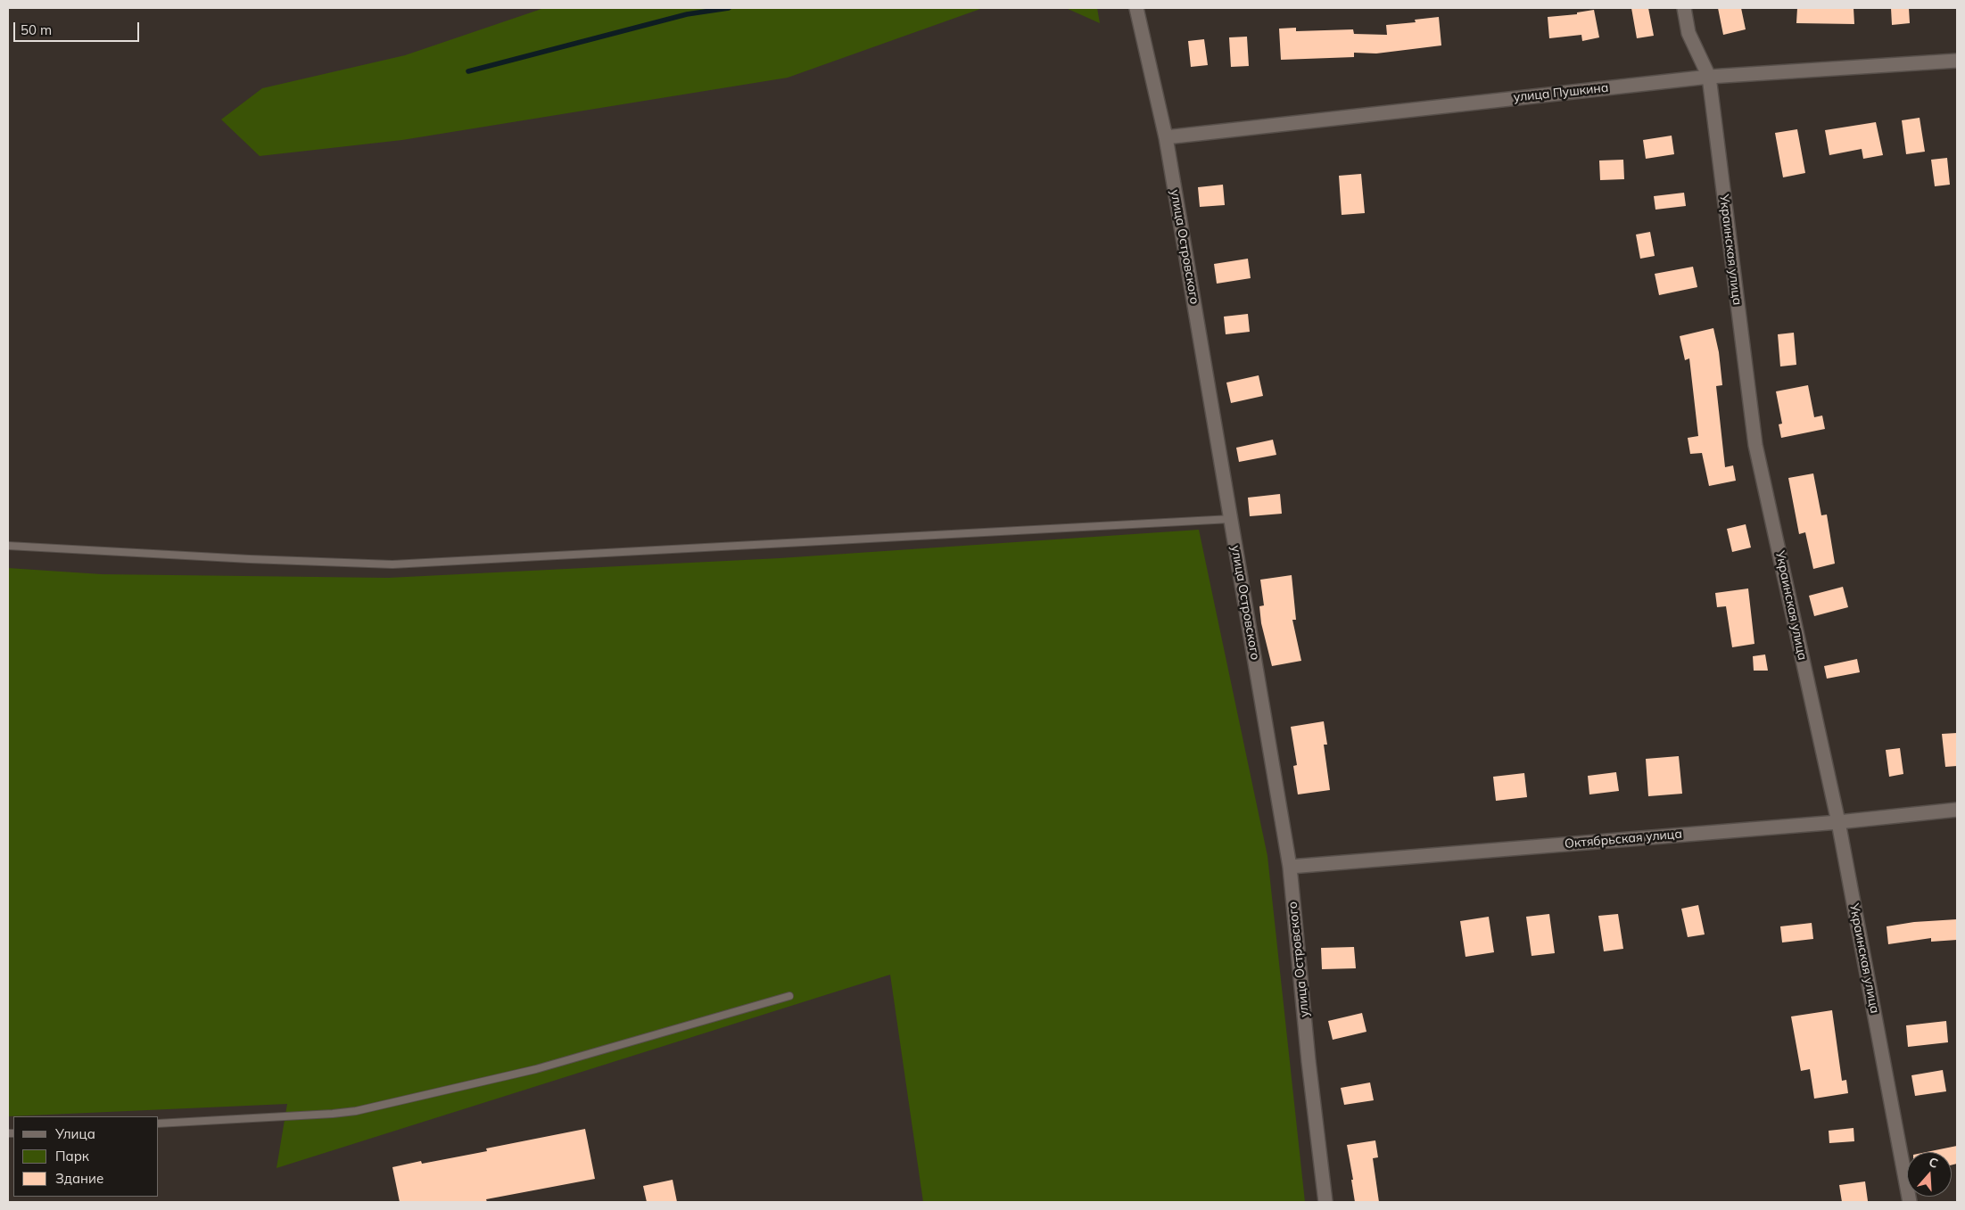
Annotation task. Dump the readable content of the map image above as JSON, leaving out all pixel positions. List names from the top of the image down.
{
  "streets": {
    "street": [
      "улица Пушкина",
      "улица Островского",
      "Украинская улица",
      "Октябрьская улица"
    ]
  },
  "crossings": [
    ["улица Пушкина", "улица Островского"],
    ["улица Пушкина", "Украинская улица"],
    ["улица Островского", "Октябрьская улица"],
    ["Украинская улица", "Октябрьская улица"]
  ],
  "legend": ["Улица", "Парк", "Здание"],
  "scale_bar": "50 m",
  "north": "top"
}
